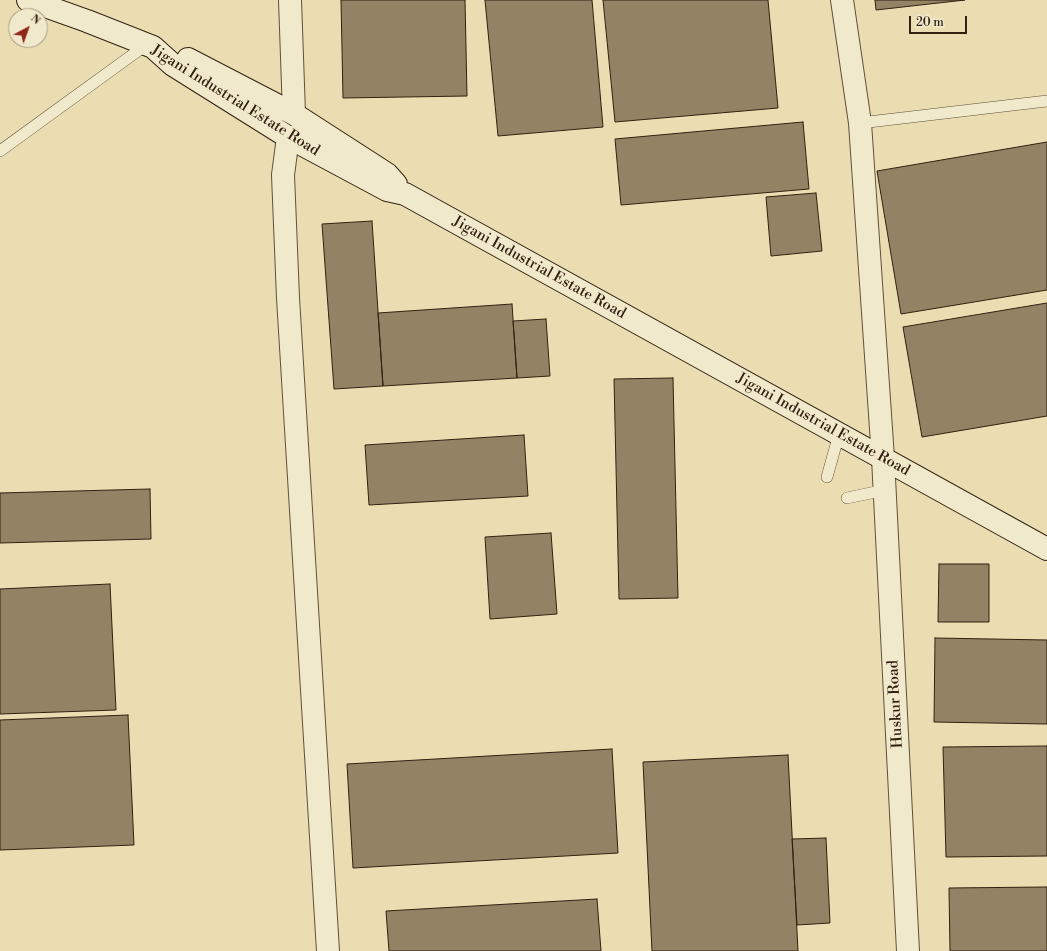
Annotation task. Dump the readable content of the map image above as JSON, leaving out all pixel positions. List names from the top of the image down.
{
  "streets": {
    "street": ["Jigani Industrial Estate Road", "Huskur Road"]
  },
  "crossings": [
    ["Jigani Industrial Estate Road", "Huskur Road"]
  ],
  "scale_bar": "20 m",
  "north": "top right"
}
